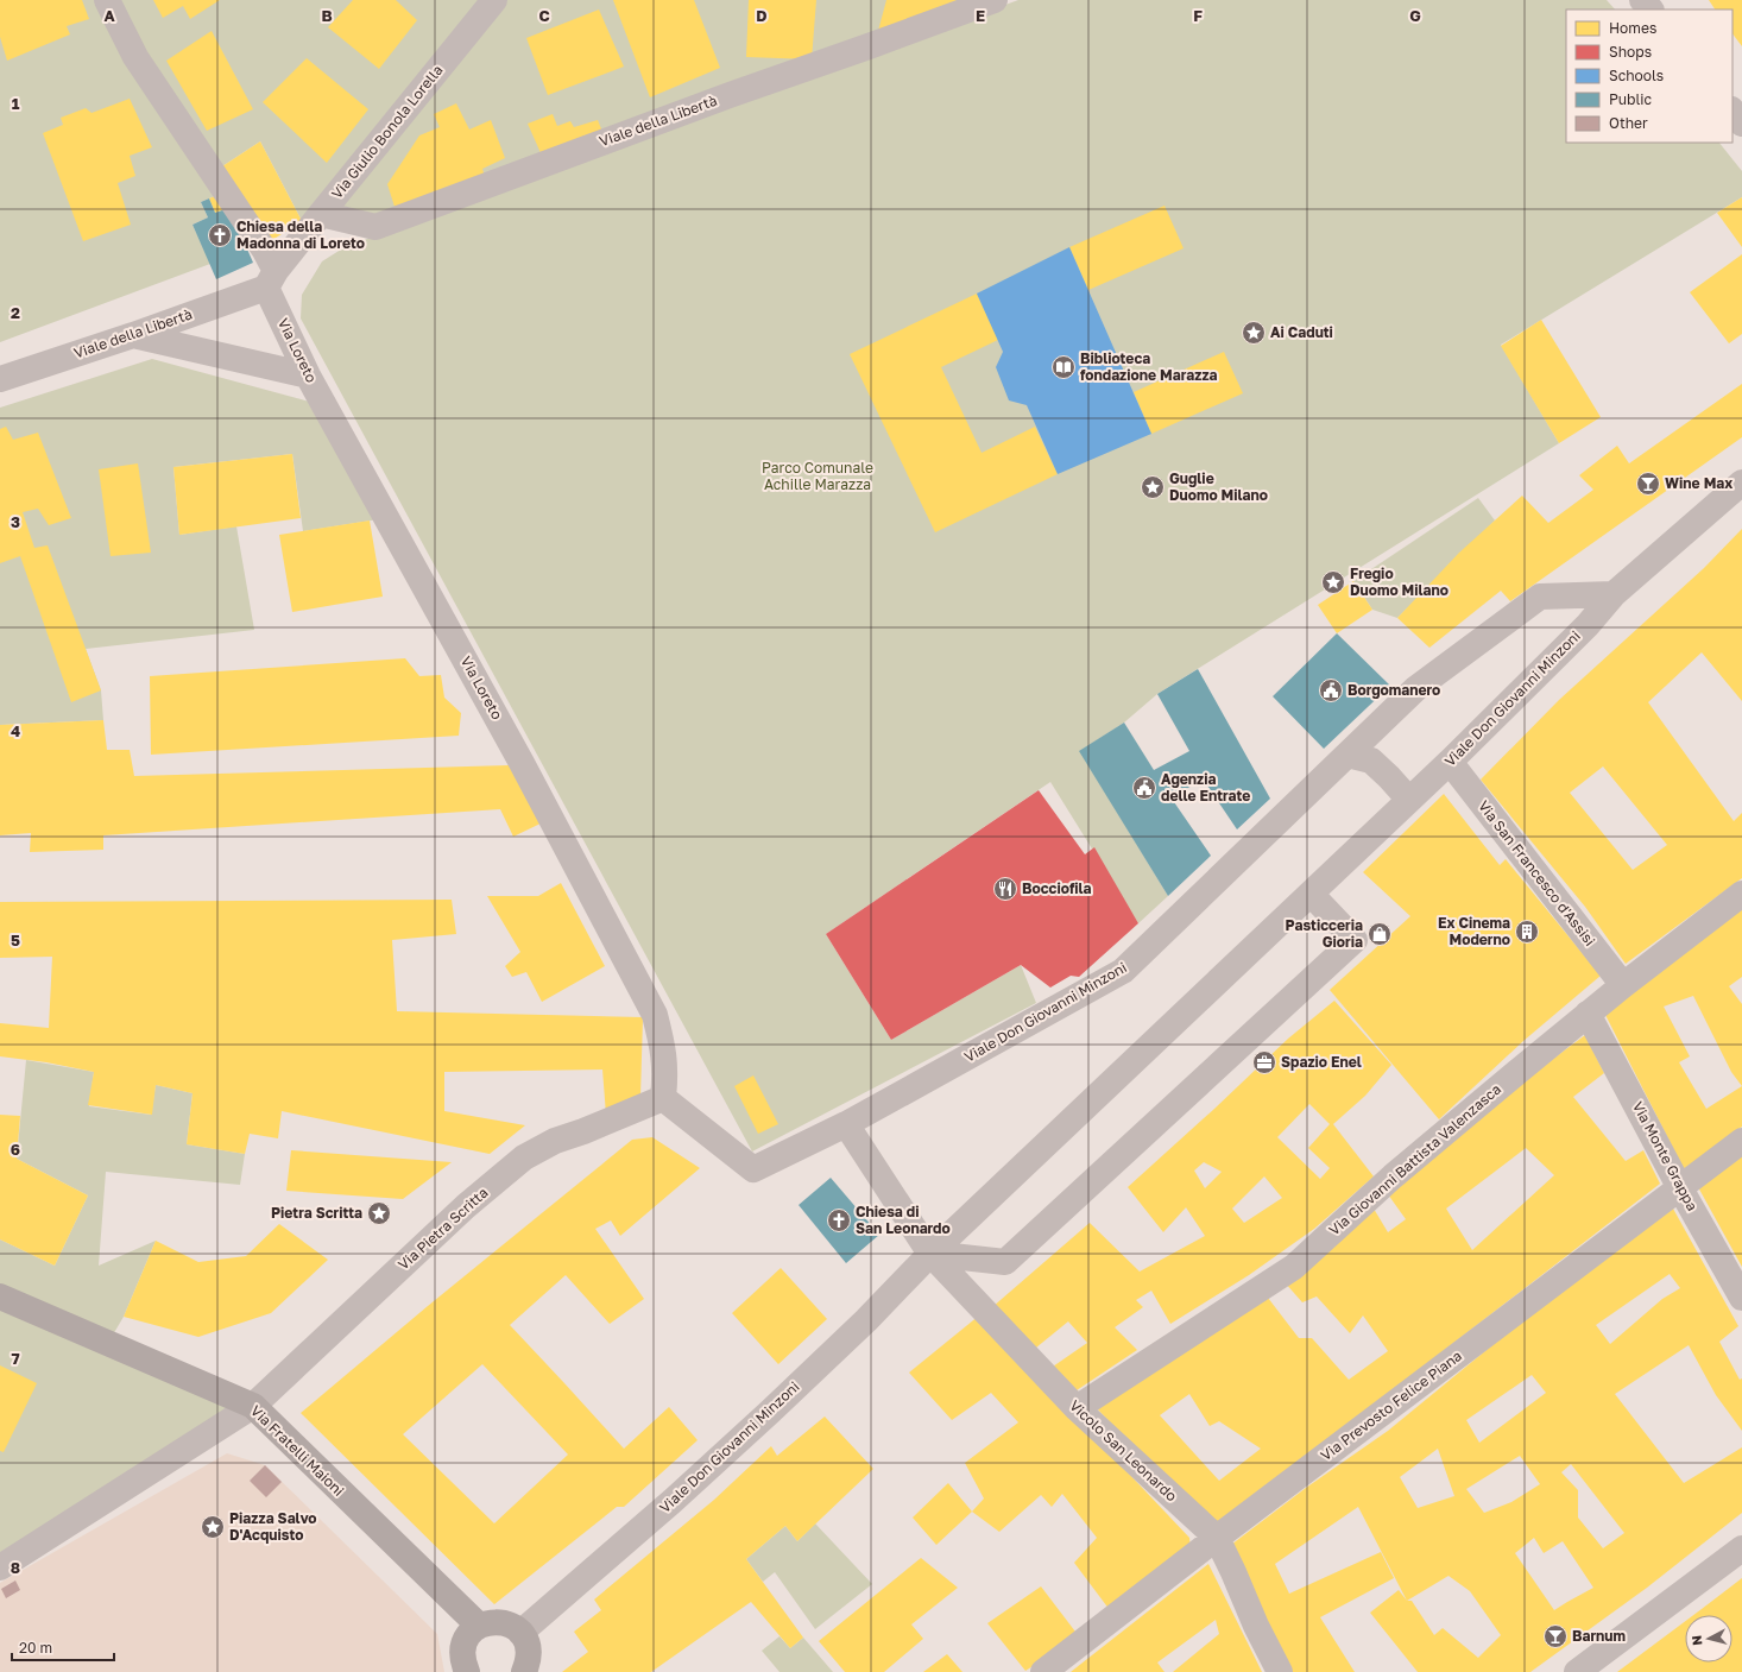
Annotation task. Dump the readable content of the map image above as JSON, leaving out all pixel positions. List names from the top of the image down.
{
  "streets": {
    "main road": ["Via Fratelli Maioni"],
    "street": [
      "Viale della Libertà",
      "Via Giulio Bonola Lorella",
      "Via Loreto",
      "Viale Don Giovanni Minzoni",
      "Via San Francesco d'Assisi",
      "Via Monte Grappa",
      "Via Giovanni Battista Valenzasca",
      "Via Pietra Scritta",
      "Via Prevosto Felice Piana",
      "Vicolo San Leonardo"
    ]
  },
  "crossings": [
    ["Viale della Libertà", "Via Giulio Bonola Lorella"],
    ["Viale della Libertà", "Via Loreto"],
    ["Via Giulio Bonola Lorella", "Via Loreto"],
    ["Via Loreto", "Viale Don Giovanni Minzoni"],
    ["Via Loreto", "Via Pietra Scritta"],
    ["Viale Don Giovanni Minzoni", "Via San Francesco d'Assisi"],
    ["Viale Don Giovanni Minzoni", "Via Pietra Scritta"],
    ["Viale Don Giovanni Minzoni", "Vicolo San Leonardo"],
    ["Via San Francesco d'Assisi", "Via Giovanni Battista Valenzasca"],
    ["Via Monte Grappa", "Via Giovanni Battista Valenzasca"],
    ["Via Monte Grappa", "Via Prevosto Felice Piana"],
    ["Via Giovanni Battista Valenzasca", "Vicolo San Leonardo"],
    ["Via Pietra Scritta", "Via Fratelli Maioni"],
    ["Via Prevosto Felice Piana", "Vicolo San Leonardo"]
  ],
  "parks": ["Parco Comunale Achille Marazza"],
  "places": {
    "church": ["Chiesa della Madonna di Loreto", "Chiesa di San Leonardo"],
    "place": [
      "Ai Caduti",
      "Guglie Duomo Milano",
      "Fregio Duomo Milano",
      "Pietra Scritta",
      "Piazza Salvo D'Acquisto"
    ],
    "library": ["Biblioteca fondazione Marazza"],
    "bar": ["Wine Max", "Barnum"],
    "public building": ["Borgomanero", "Agenzia delle Entrate"],
    "restaurant": ["Bocciofila"],
    "building": ["Ex Cinema Moderno"],
    "shop": ["Pasticceria Gioria"],
    "office": ["Spazio Enel"]
  },
  "legend": [
    "Homes",
    "Shops",
    "Schools",
    "Public",
    "Other"
  ],
  "scale_bar": "20 m",
  "north": "left",
  "grid": {
    "columns": [
      "A",
      "B",
      "C",
      "D",
      "E",
      "F",
      "G"
    ],
    "rows": [
      "1",
      "2",
      "3",
      "4",
      "5",
      "6",
      "7",
      "8"
    ]
  }
}
